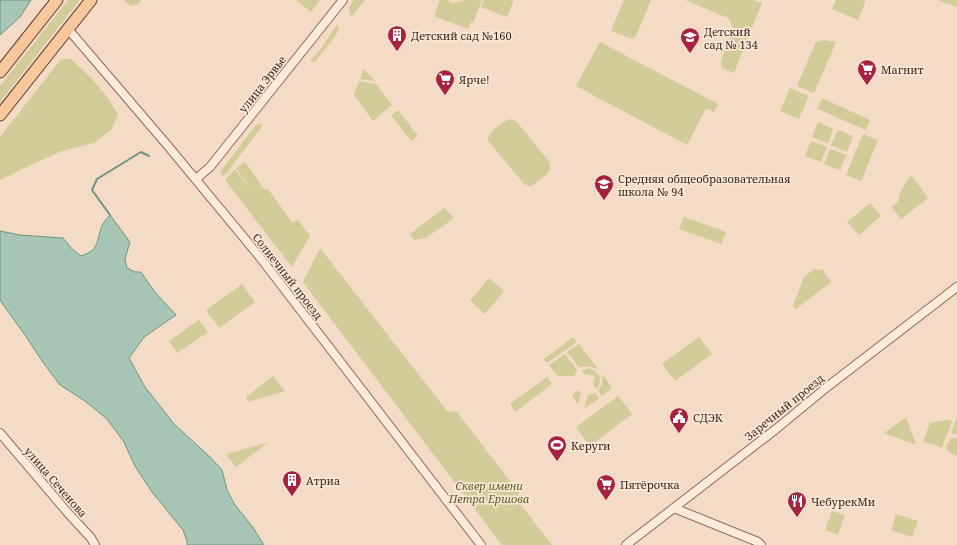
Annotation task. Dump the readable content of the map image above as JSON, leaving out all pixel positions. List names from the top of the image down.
{
  "streets": {
    "street": [
      "улица Эрвье",
      "Солнечный проезд",
      "Заречный проезд",
      "улица Сеченова"
    ]
  },
  "crossings": [
    ["улица Эрвье", "Солнечный проезд"]
  ],
  "parks": ["Сквер имени Петра Ершова"],
  "places": {
    "building": ["Детский сад №160", "Атриа"],
    "school or university": ["Детский сад № 134", "Средняя общеобразовательная школа № 94"],
    "supermarket": ["Магнит", "Ярче!", "Пятёрочка"],
    "public building": ["СДЭК"],
    "sports": ["Керуги"],
    "restaurant": ["ЧебурекМи"]
  }
}
